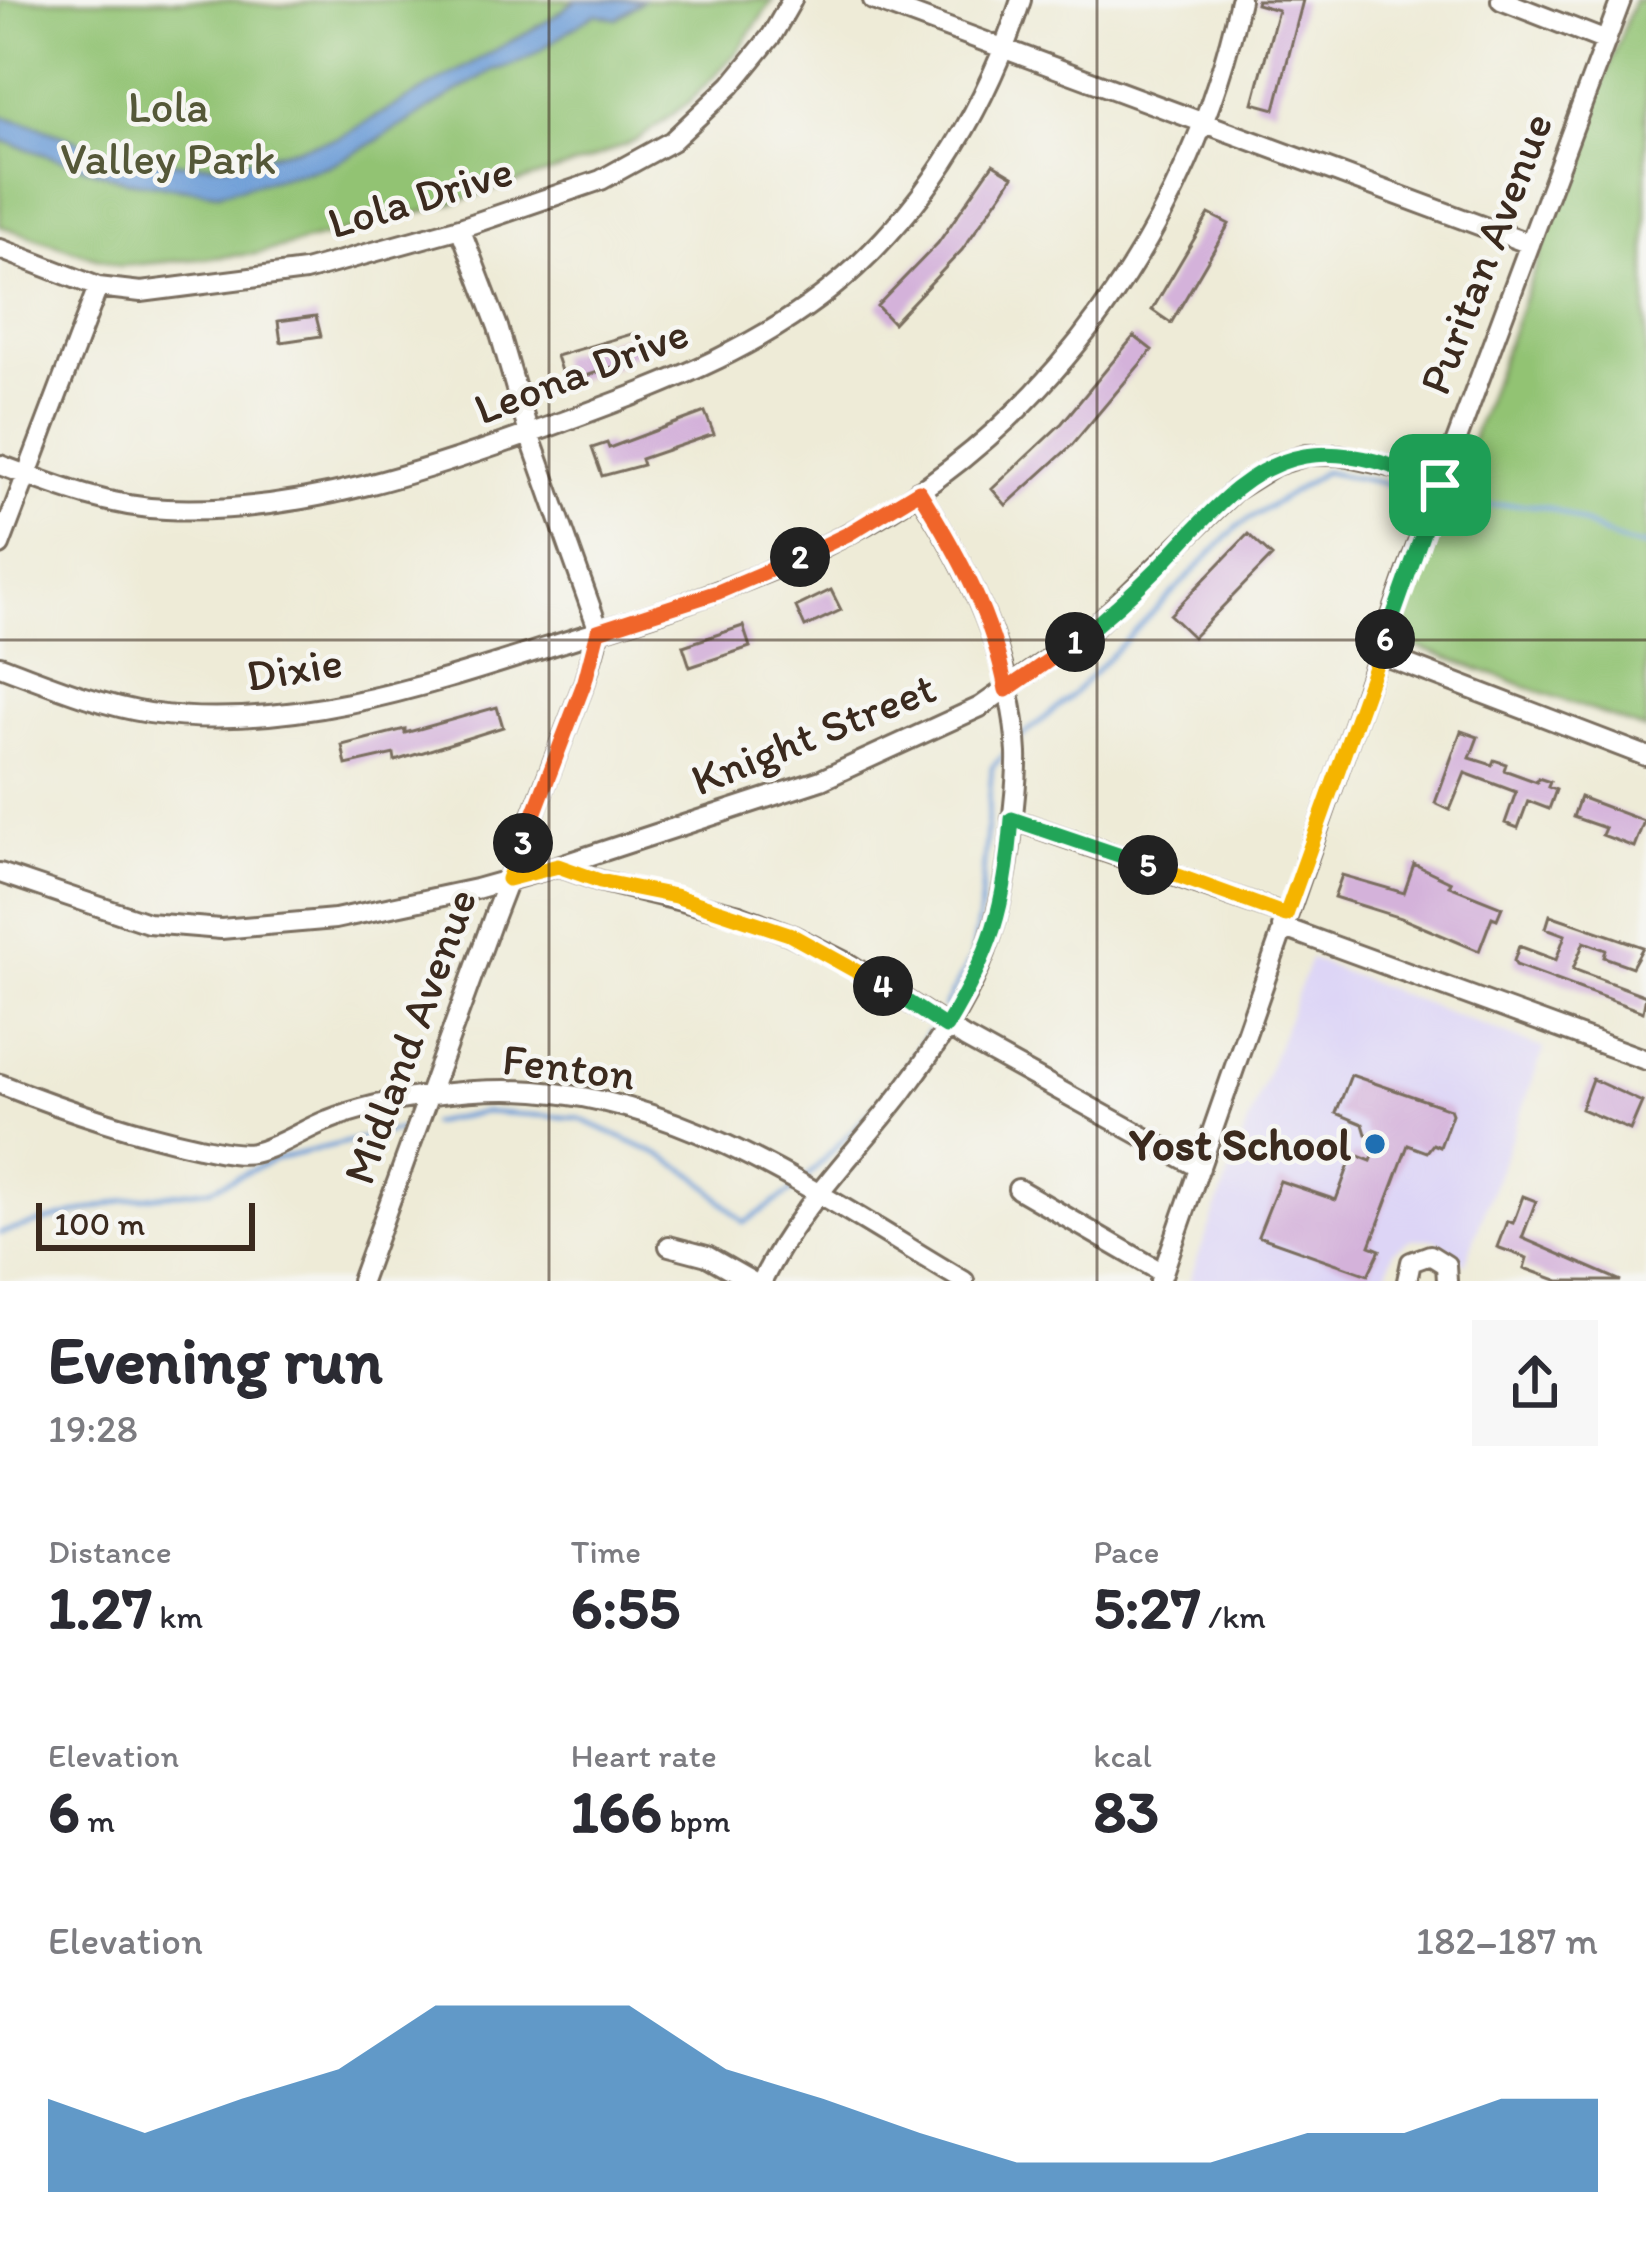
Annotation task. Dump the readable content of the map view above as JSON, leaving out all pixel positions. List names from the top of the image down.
{
  "streets": {
    "street": [
      "Lola Drive",
      "Puritan Avenue",
      "Leona Drive",
      "Dixie",
      "Knight Street",
      "Midland Avenue",
      "Fenton"
    ]
  },
  "crossings": [
    ["Puritan Avenue", "Knight Street"],
    ["Dixie", "Midland Avenue"],
    ["Knight Street", "Midland Avenue"],
    ["Midland Avenue", "Fenton"]
  ],
  "parks": ["Lola Valley Park"],
  "places": ["Yost School"],
  "scale_bar": "100 m",
  "page": {
    "pins": [
      "2",
      "6",
      "1",
      "3",
      "5",
      "4"
    ],
    "scale": "100 m",
    "heading": ["Evening run", "19:28"],
    "stats": [
      ["Distance", "1.27 km"],
      ["Time", "6:55"],
      ["Pace", "5:27 /km"],
      ["Elevation", "6 m"],
      ["Heart rate", "166 bpm"],
      ["kcal", "83"]
    ],
    "chart": ["Elevation", "182–187 m"]
  }
}
